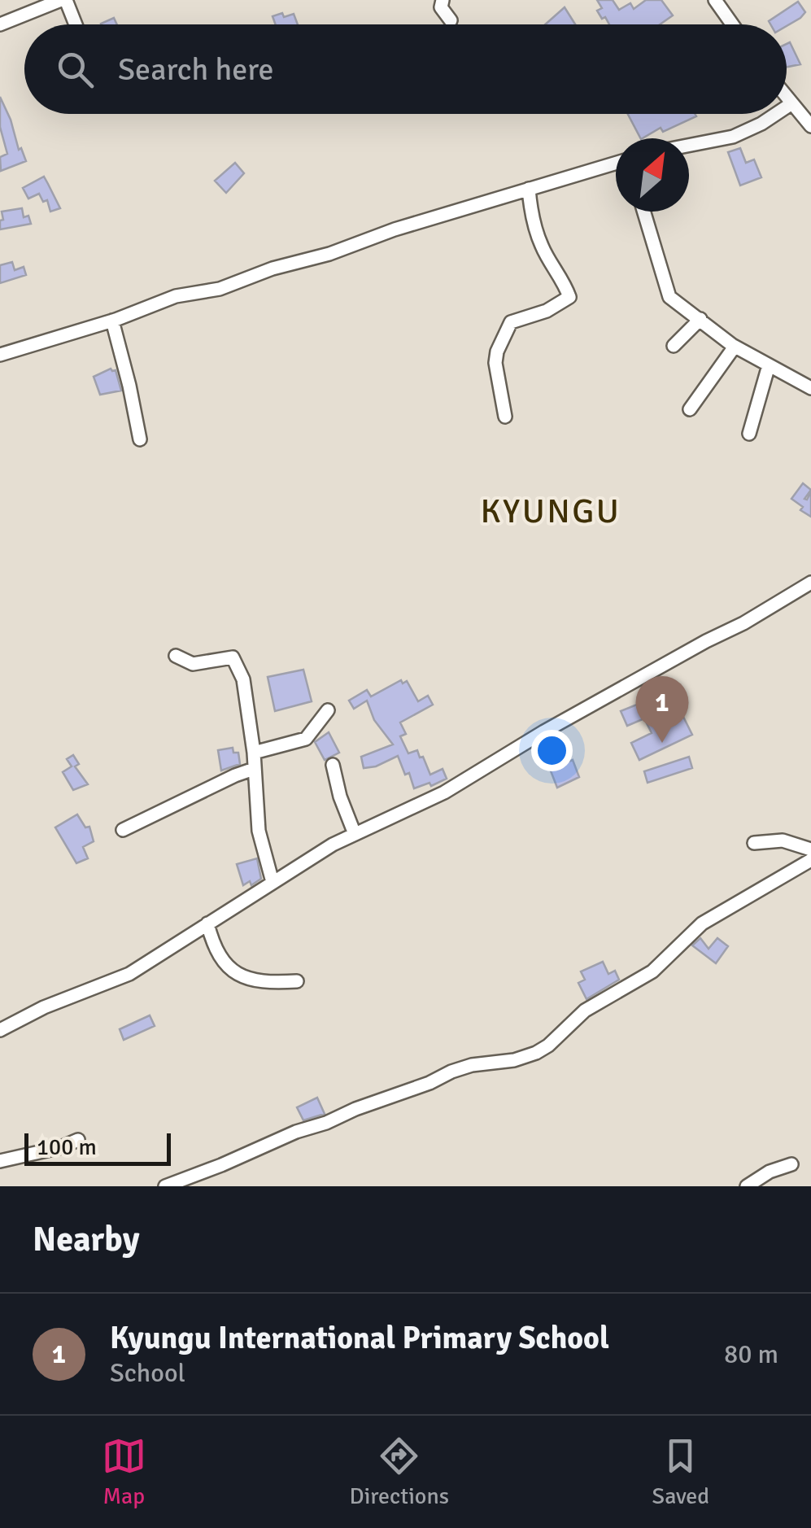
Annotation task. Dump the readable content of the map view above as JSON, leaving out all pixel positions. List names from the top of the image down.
{
  "districts": ["KYUNGU"],
  "scale_bar": "100 m",
  "north": "top right",
  "page": {
    "search": "Search here",
    "pins": "1",
    "scale": "100 m",
    "heading": "Nearby",
    "list": [
      {
        "mark": "1",
        "name": "Kyungu International Primary School",
        "note": "School",
        "value": "80 m"
      }
    ],
    "nav": ["Map", "Directions", "Saved"]
  }
}
